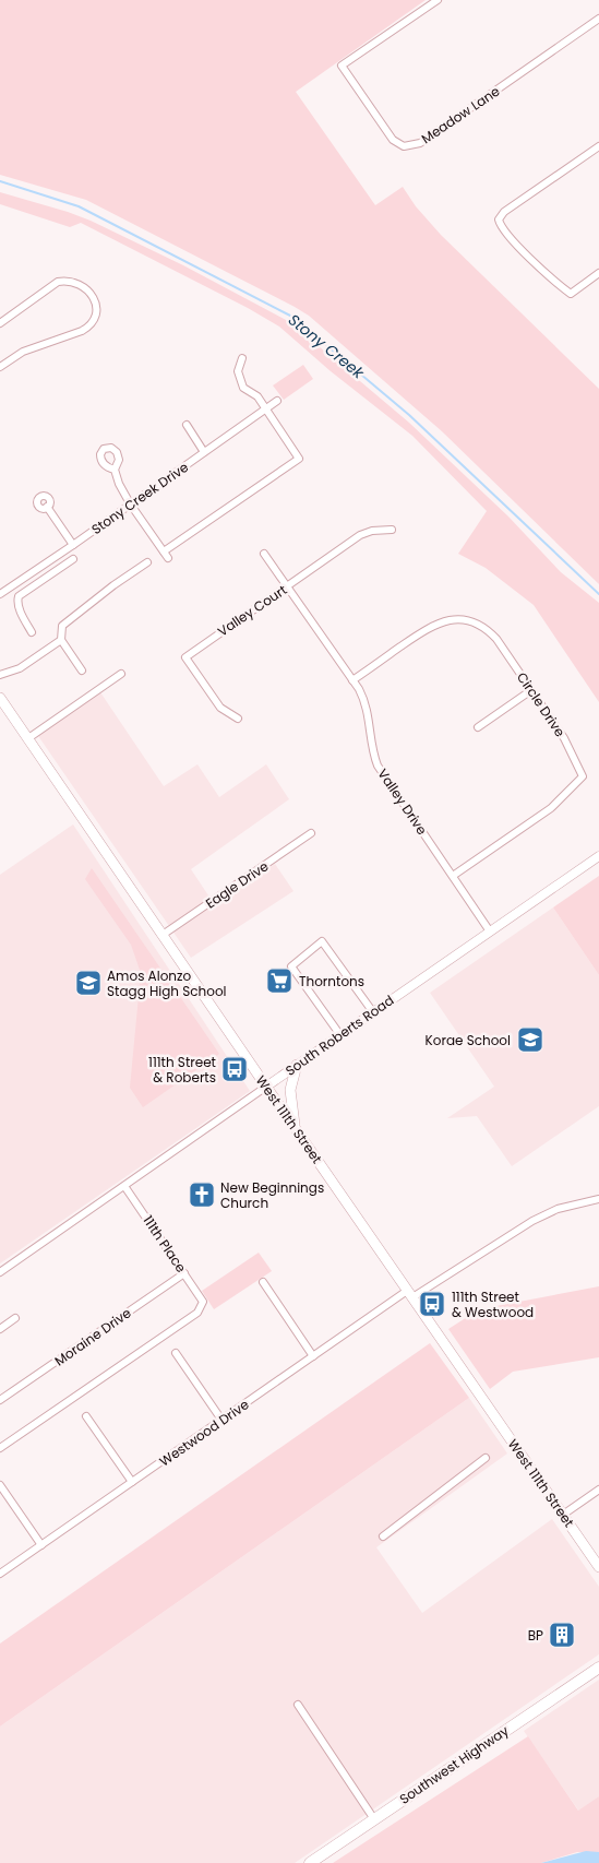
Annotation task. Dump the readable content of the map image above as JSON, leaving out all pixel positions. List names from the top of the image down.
{
  "streets": {
    "main road": ["West 111th Street", "Southwest Highway"],
    "street": [
      "Meadow Lane",
      "Stony Creek Drive",
      "Valley Court",
      "Circle Drive",
      "Valley Drive",
      "Eagle Drive",
      "South Roberts Road",
      "111th Place",
      "Moraine Drive",
      "Westwood Drive"
    ]
  },
  "crossings": [
    ["Valley Court", "Valley Drive"],
    ["Circle Drive", "Valley Drive"],
    ["Valley Drive", "South Roberts Road"],
    ["Eagle Drive", "West 111th Street"],
    ["South Roberts Road", "West 111th Street"],
    ["South Roberts Road", "111th Place"],
    ["West 111th Street", "Westwood Drive"],
    ["111th Place", "Moraine Drive"]
  ],
  "water": ["Stony Creek"],
  "places": {
    "supermarket": ["Thorntons"],
    "school or university": ["Amos Alonzo Stagg High School", "Korae School"],
    "bus stop": ["111th Street & Roberts", "111th Street & Westwood"],
    "church": ["New Beginnings Church"],
    "building": ["BP"]
  }
}
